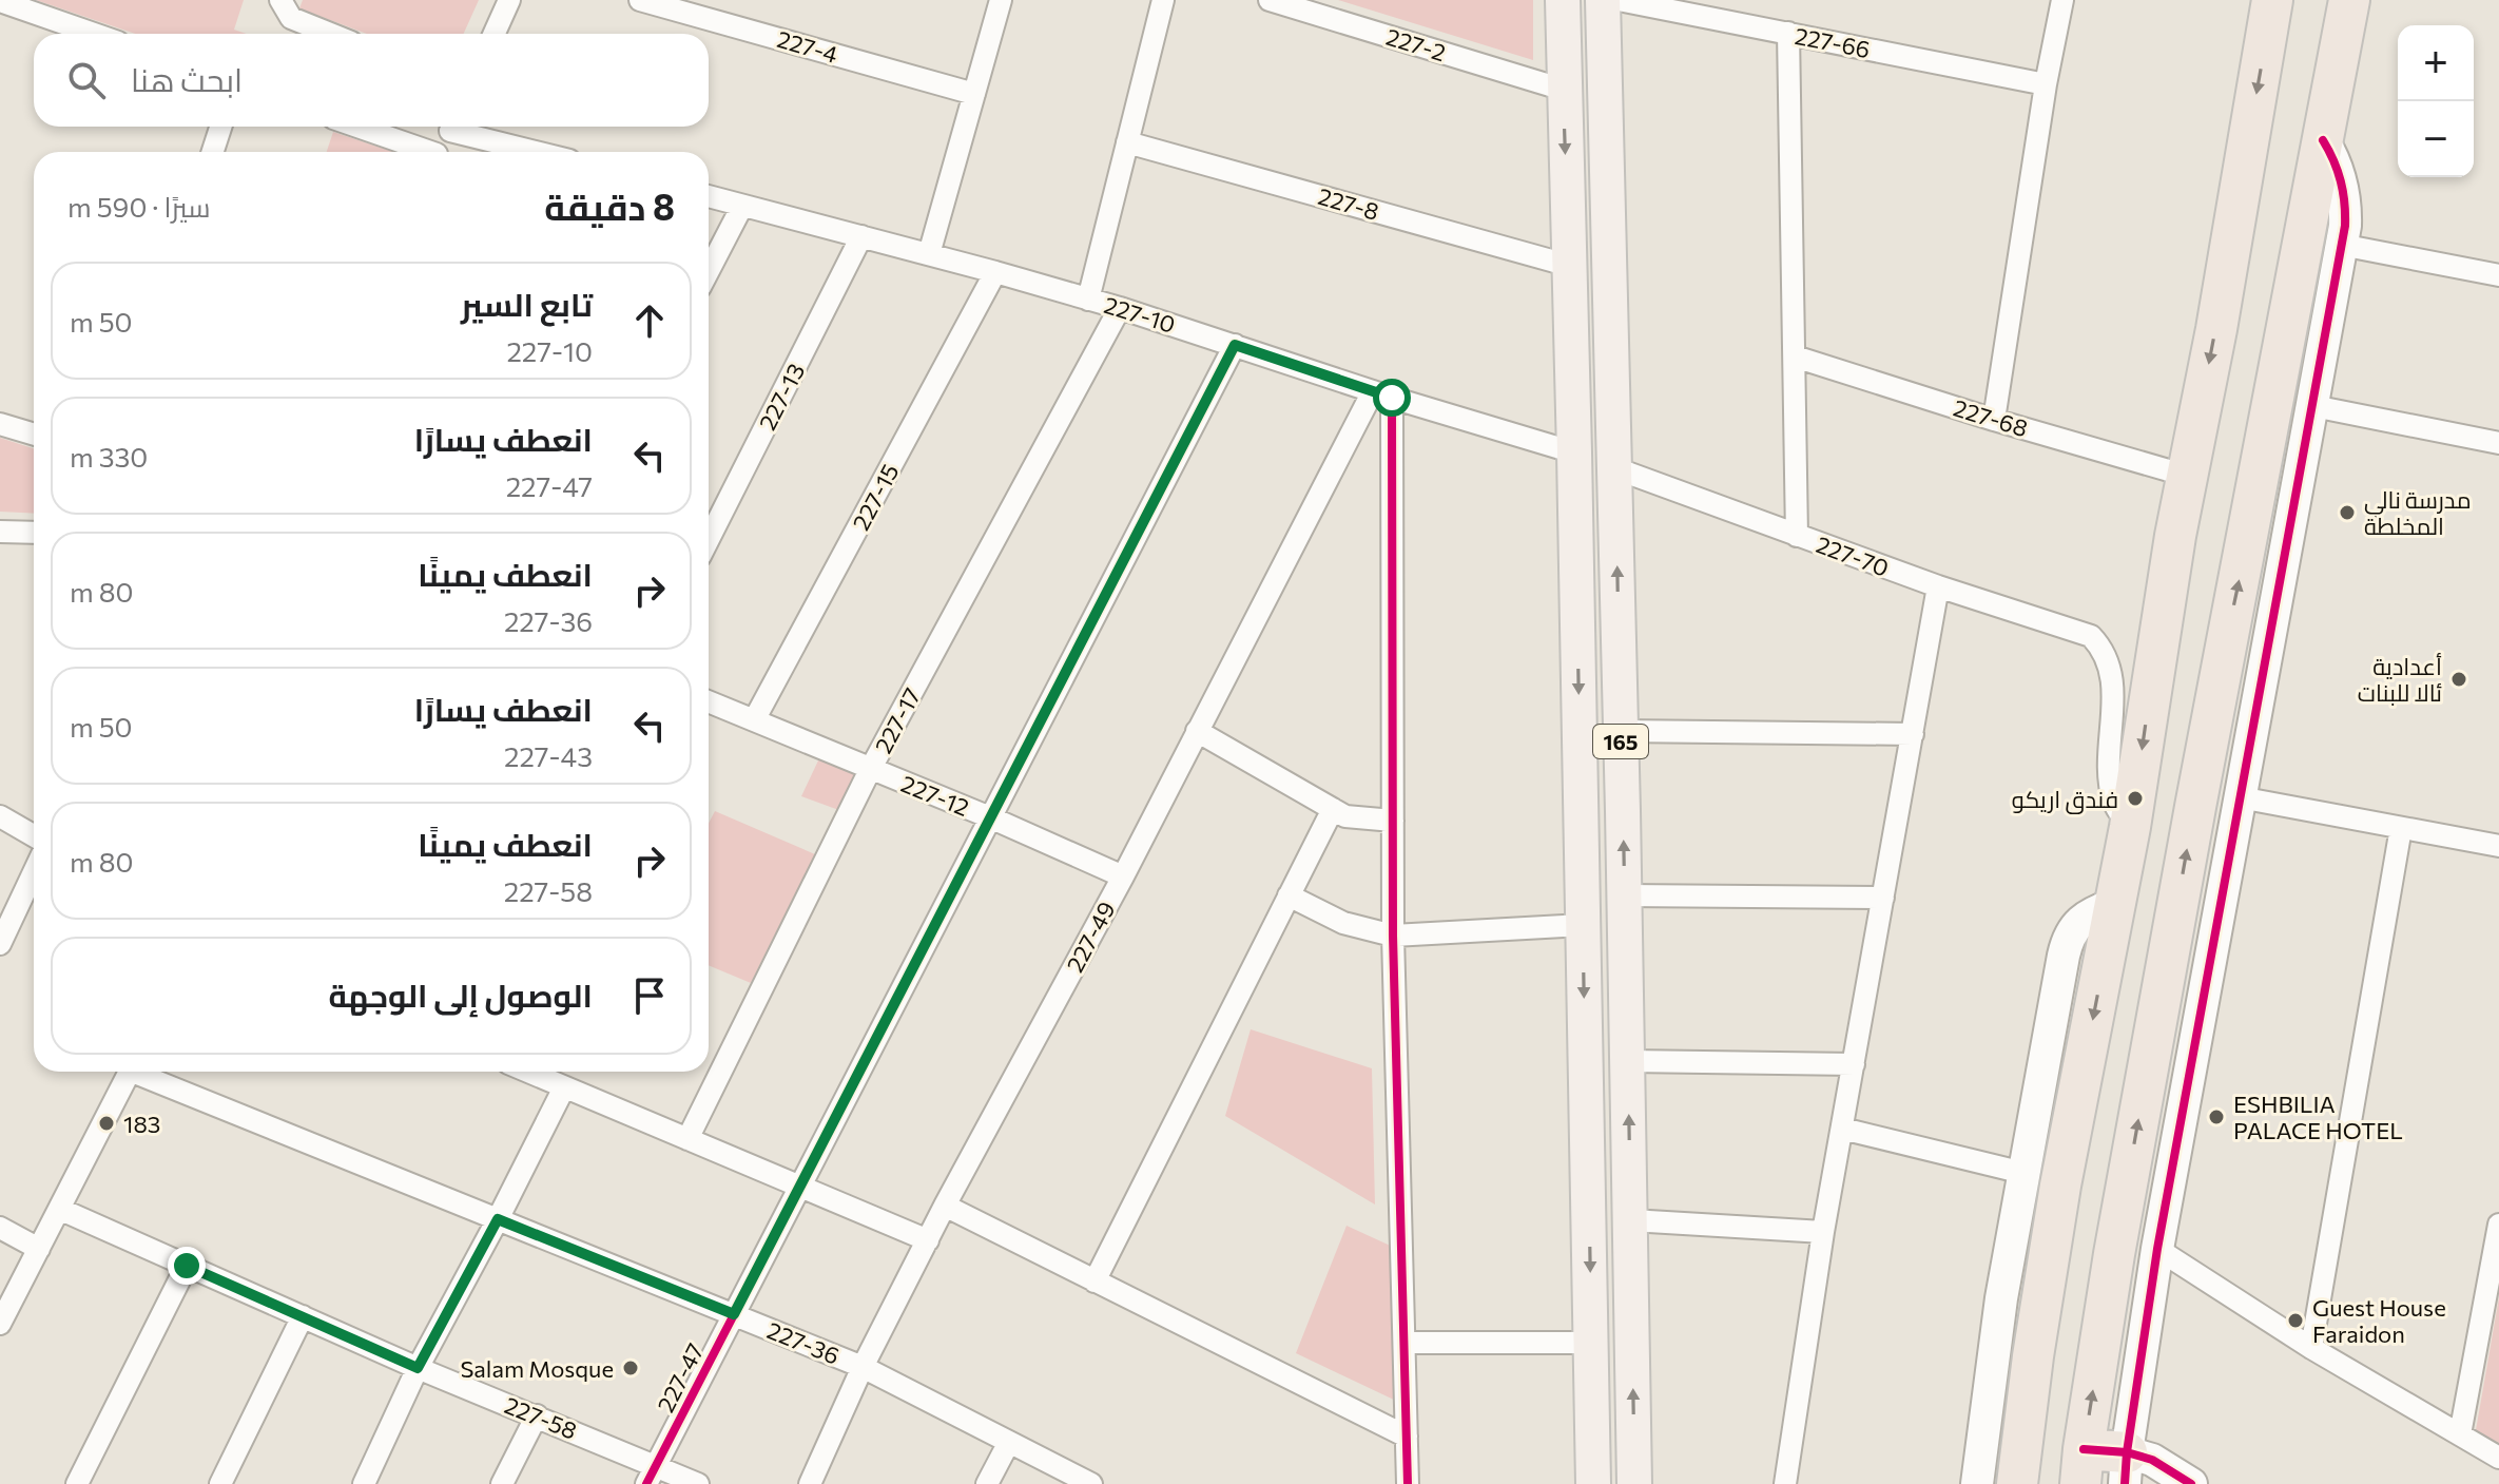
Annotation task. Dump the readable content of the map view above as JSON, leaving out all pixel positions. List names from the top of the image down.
{
  "streets": {
    "main road": ["165"],
    "street": [
      "227-66",
      "227-2",
      "227-4",
      "227-8",
      "227-10",
      "227-13",
      "227-68",
      "227-15",
      "227-70",
      "227-17",
      "227-12",
      "227-49",
      "227-36",
      "227-47",
      "227-58"
    ]
  },
  "crossings": [
    ["227-2", "165"],
    ["227-8", "165"],
    ["227-10", "227-13"],
    ["227-10", "227-15"],
    ["227-10", "227-17"],
    ["227-10", "165"],
    ["227-10", "227-49"],
    ["227-10", "227-47"],
    ["227-15", "227-12"],
    ["227-70", "165"],
    ["227-17", "227-12"],
    ["227-12", "227-49"],
    ["227-12", "227-47"],
    ["227-49", "227-36"],
    ["227-36", "227-47"],
    ["227-47", "227-58"]
  ],
  "places": [
    "مدرسة نالي المخلطة",
    "أعدادية ئالا للبنات",
    "فندق اريكو",
    "ESHBILIA PALACE HOTEL",
    "183",
    "Guest House Faraidon",
    "Salam Mosque"
  ],
  "page": {
    "map_buttons": ["+", "−"],
    "search": "ابحث هنا",
    "heading": ["8 دقيقة", "سيرًا · 590 m"],
    "list": [
      ["تابع السير", "227-10", "50 m"],
      ["انعطف يسارًا", "227-47", "330 m"],
      ["انعطف يمينًا", "227-36", "80 m"],
      ["انعطف يسارًا", "227-43", "50 m"],
      ["انعطف يمينًا", "227-58", "80 m"],
      "الوصول إلى الوجهة"
    ]
  }
}
